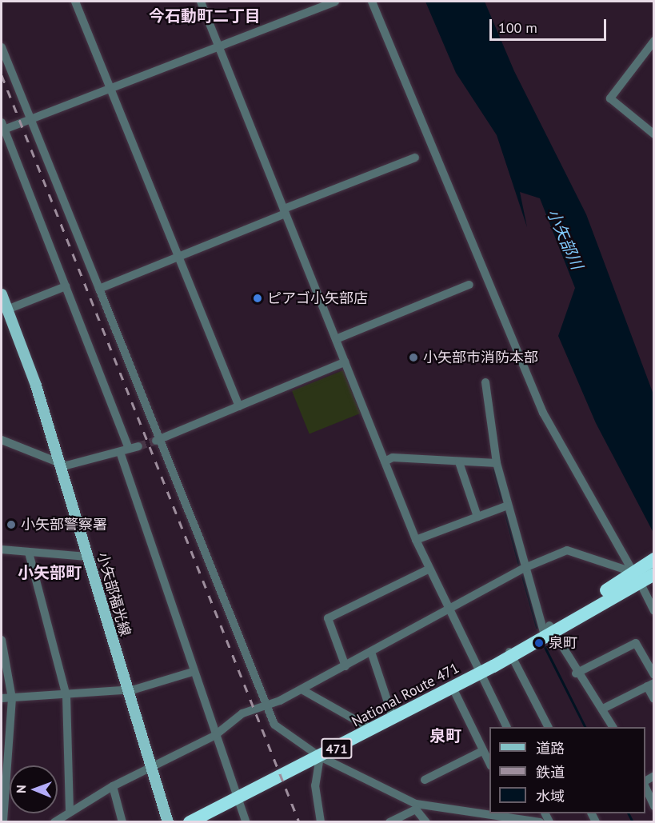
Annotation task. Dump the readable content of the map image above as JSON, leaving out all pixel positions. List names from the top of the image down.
{
  "streets": {
    "highway": ["National Route 471", "471"],
    "main road": ["小矢部福光線"]
  },
  "districts": ["今石動町二丁目", "小矢部町", "泉町"],
  "water": ["小矢部川"],
  "places": [
    "ピアゴ小矢部店",
    "小矢部市消防本部",
    "小矢部警察署",
    "泉町"
  ],
  "legend": ["道路", "鉄道", "水域"],
  "scale_bar": "100 m",
  "north": "left"
}
